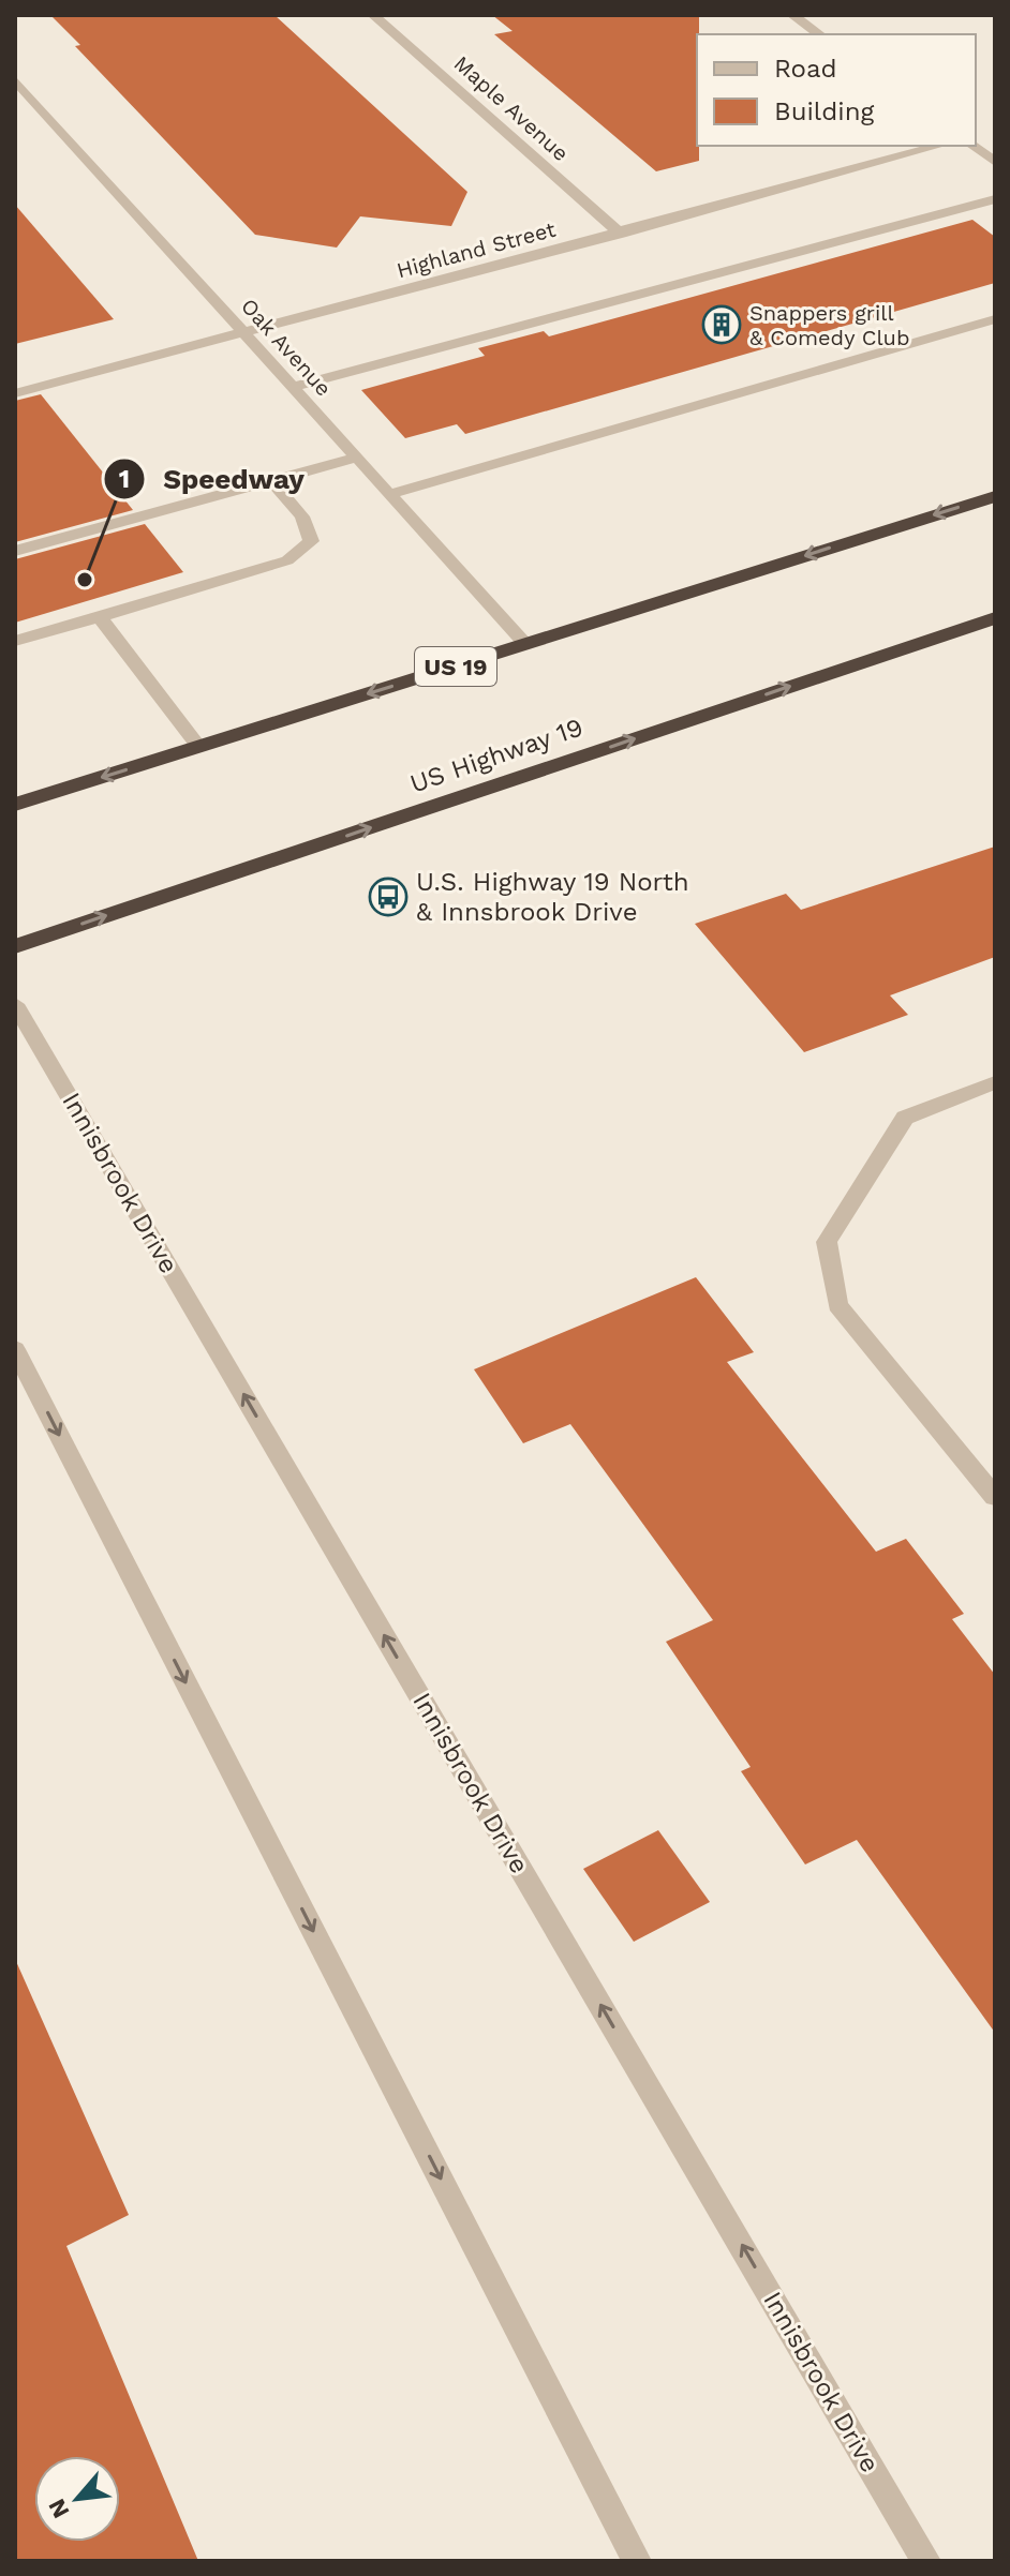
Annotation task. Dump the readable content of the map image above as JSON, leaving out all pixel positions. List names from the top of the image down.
{
  "streets": {
    "highway": ["US 19", "US Highway 19"],
    "street": [
      "Maple Avenue",
      "Highland Street",
      "Oak Avenue",
      "Innisbrook Drive"
    ]
  },
  "crossings": [
    ["Maple Avenue", "Highland Street"],
    ["Highland Street", "Oak Avenue"],
    ["Oak Avenue", "US 19"]
  ],
  "one_way": ["Innisbrook Drive"],
  "places": {
    "building": ["Snappers grill & Comedy Club"],
    "other": ["Speedway"],
    "bus stop": ["U.S. Highway 19 North & Innsbrook Drive"]
  },
  "legend": ["Road", "Building"],
  "north": "bottom left"
}
